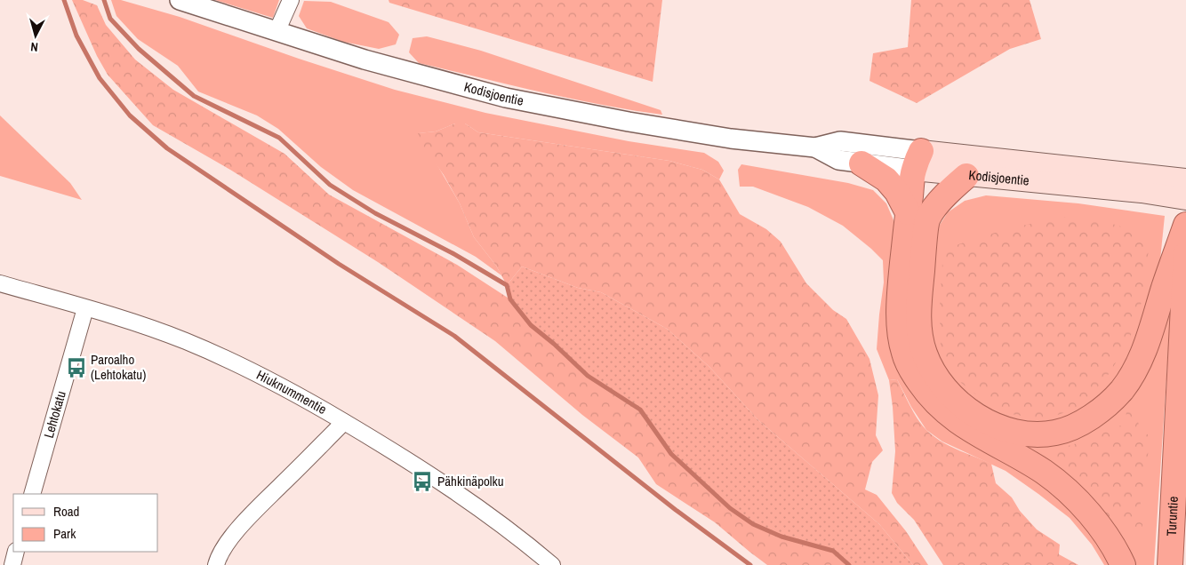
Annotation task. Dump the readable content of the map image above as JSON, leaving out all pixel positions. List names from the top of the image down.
{
  "streets": {
    "highway": ["Turuntie"],
    "main road": ["Kodisjoentie"],
    "street": ["Hiuknummentie", "Lehtokatu"]
  },
  "crossings": [
    ["Hiuknummentie", "Lehtokatu"]
  ],
  "places": {
    "bus stop": ["Paroalho (Lehtokatu)", "Pähkinäpolku"]
  },
  "legend": ["Road", "Park"],
  "north": "bottom"
}
